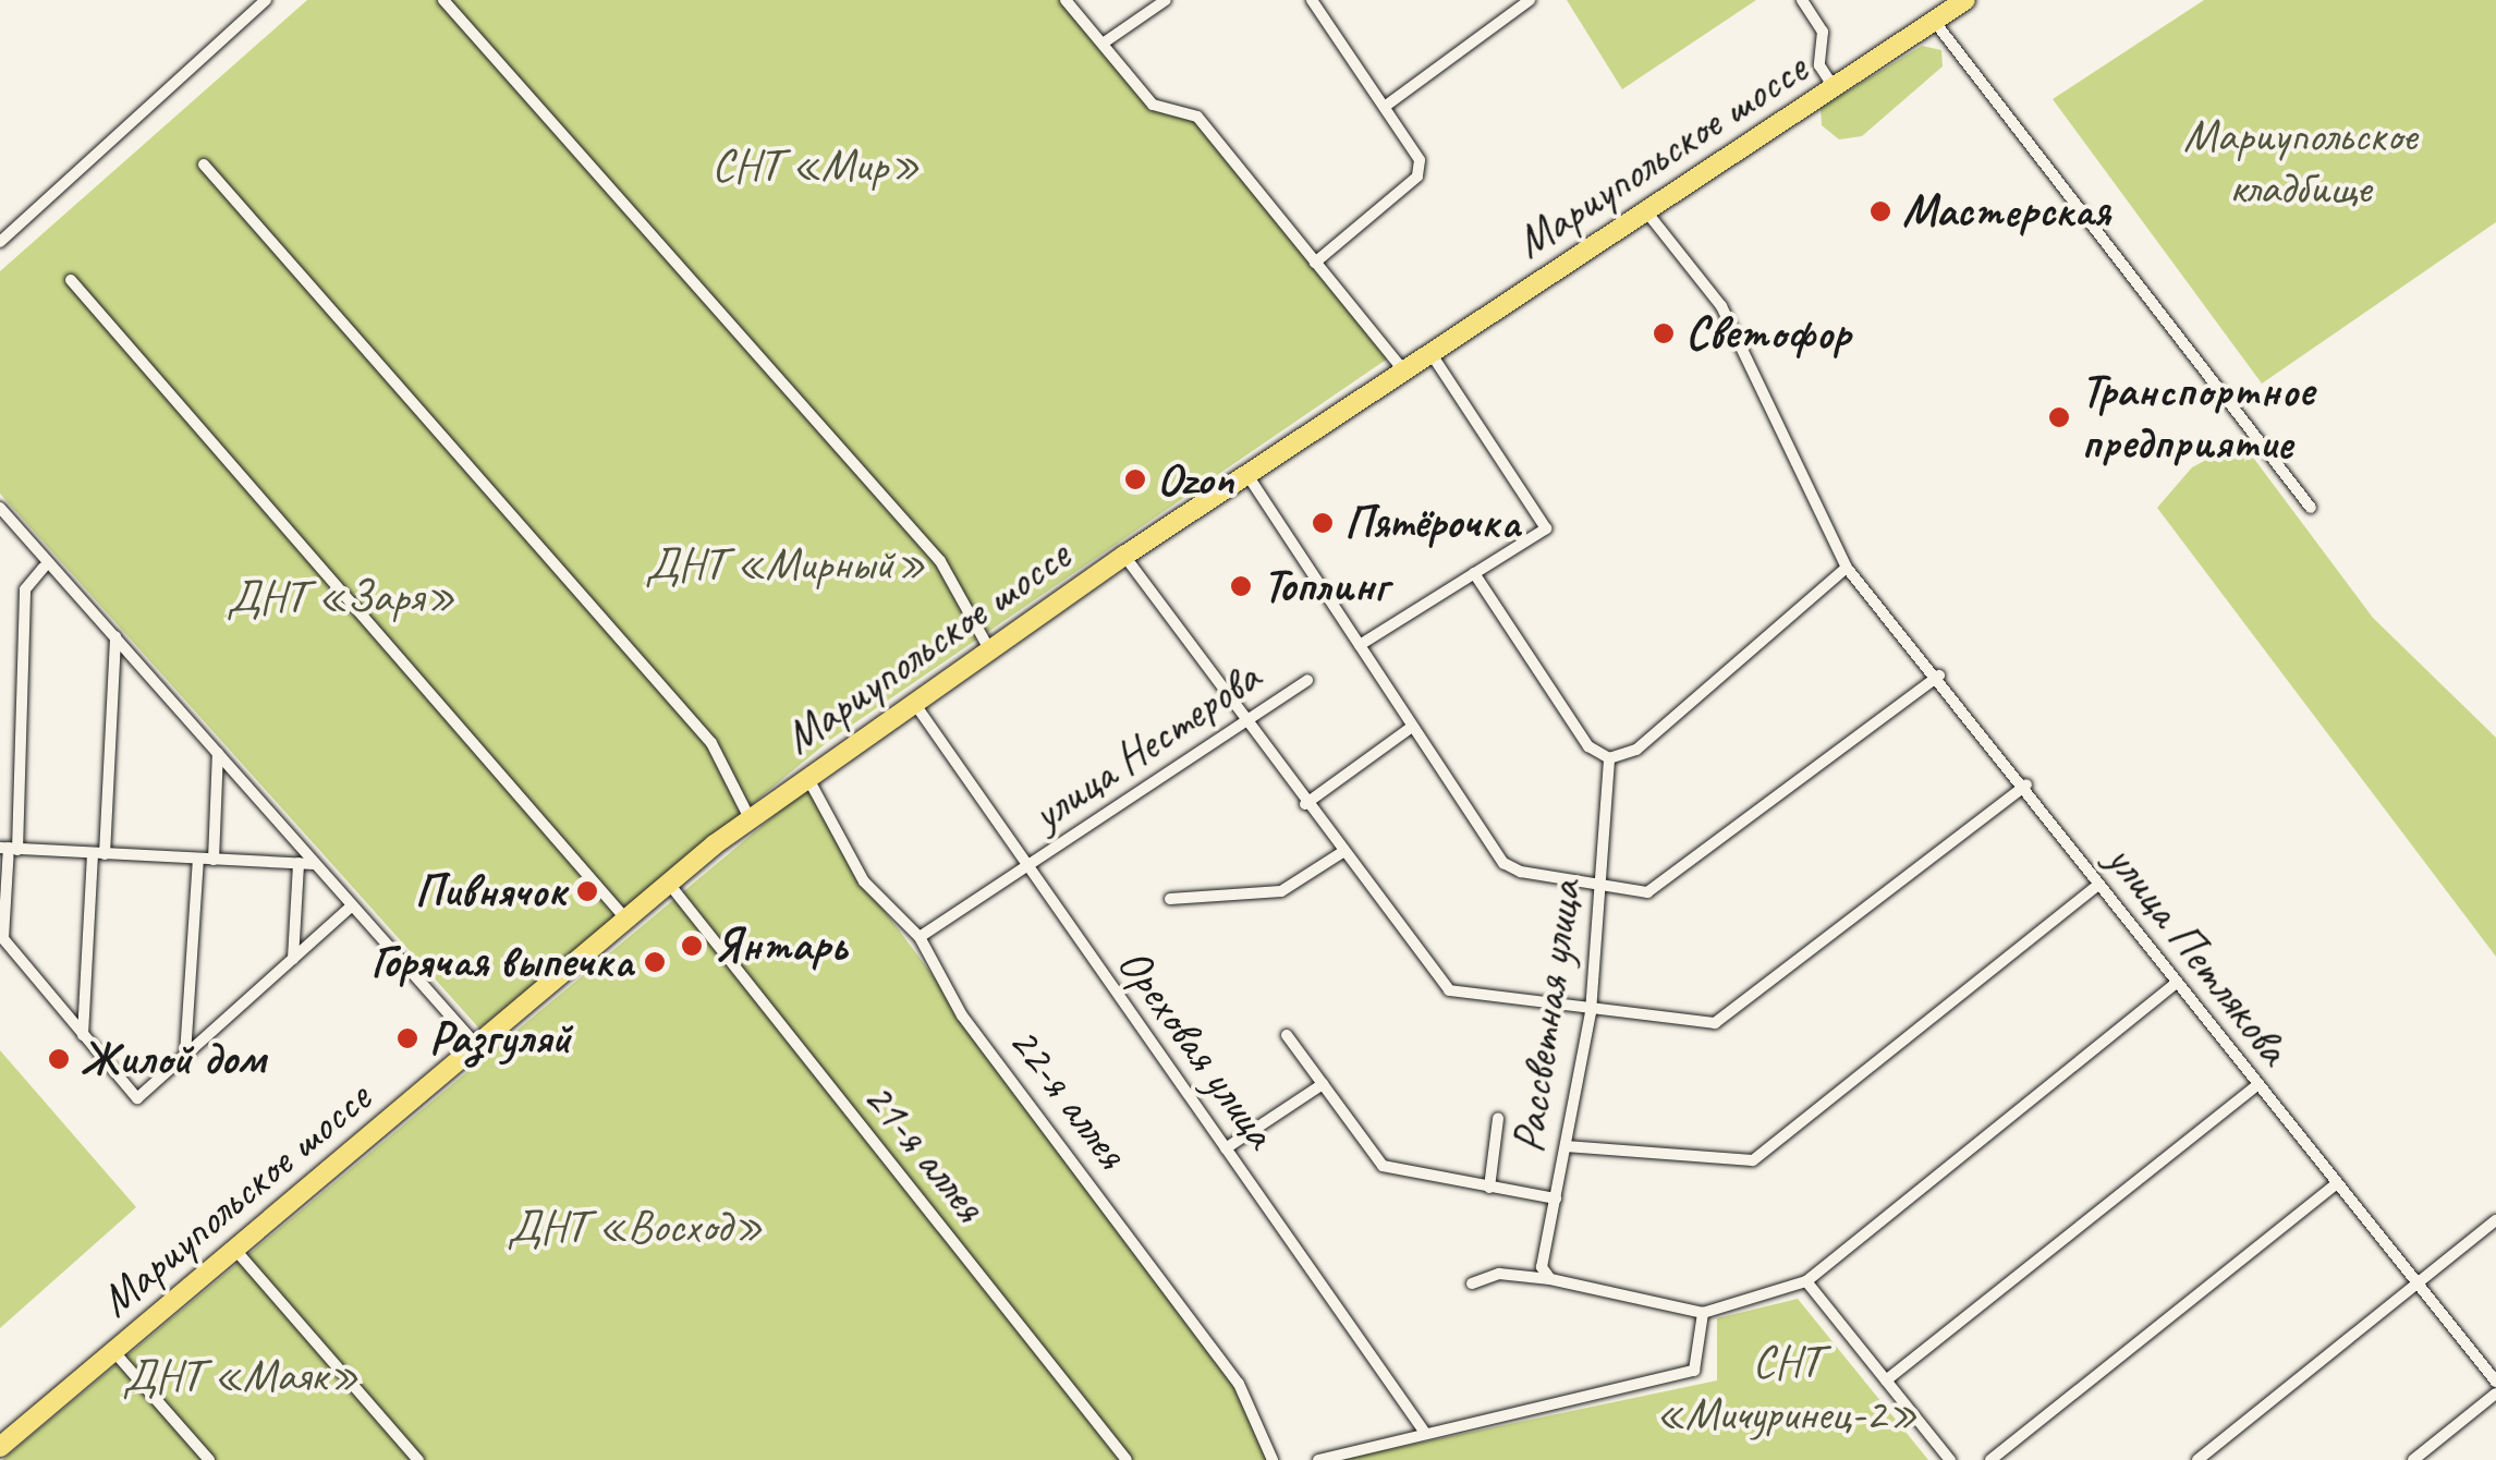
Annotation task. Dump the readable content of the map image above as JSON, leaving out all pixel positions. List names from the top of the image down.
{
  "streets": {
    "main road": ["Мариупольское шоссе"],
    "street": [
      "улица Нестерова",
      "улица Петлякова",
      "Рассветная улица",
      "Ореховая улица",
      "22-я аллея",
      "21-я аллея"
    ]
  },
  "crossings": [
    ["Мариупольское шоссе", "улица Петлякова"],
    ["Мариупольское шоссе", "Ореховая улица"],
    ["Мариупольское шоссе", "22-я аллея"],
    ["Мариупольское шоссе", "21-я аллея"],
    ["улица Нестерова", "Ореховая улица"],
    ["улица Нестерова", "22-я аллея"]
  ],
  "parks": [
    "Мариупольское кладбище",
    "СНТ «Мир»",
    "ДНТ «Мирный»",
    "ДНТ «Заря»",
    "ДНТ «Восход»",
    "СНТ «Мичуринец-2»",
    "ДНТ «Маяк»"
  ],
  "places": [
    "Мастерская",
    "Светофор",
    "Транспортное предприятие",
    "Ozon",
    "Пятёрочка",
    "Топлинг",
    "Пивнячок",
    "Янтарь",
    "Горячая выпечка",
    "Разгуляй",
    "Жилой дом"
  ]
}
